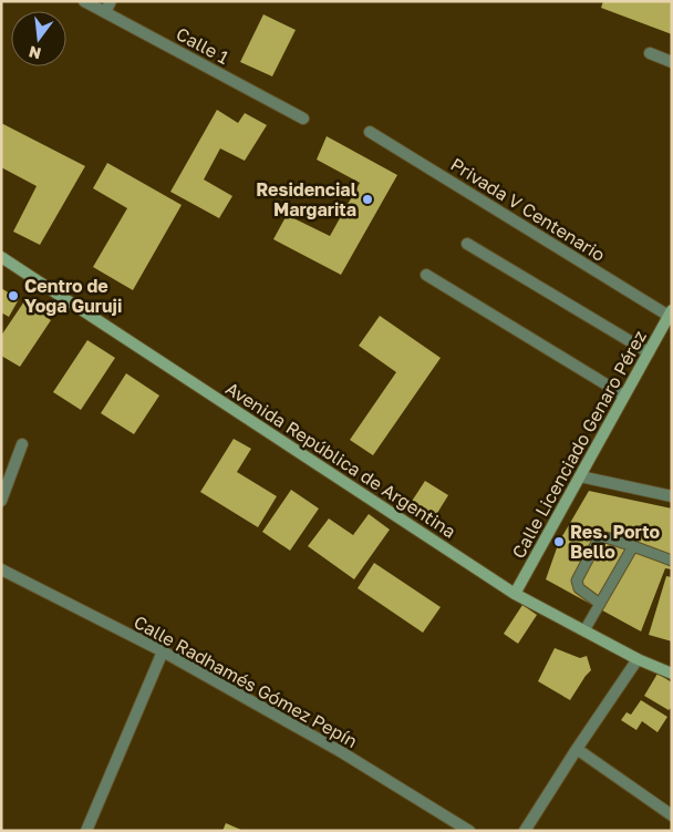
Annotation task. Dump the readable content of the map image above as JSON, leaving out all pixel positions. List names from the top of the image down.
{
  "streets": {
    "main road": ["Calle Licenciado Genaro Pérez", "Avenida República de Argentina"],
    "street": ["Calle 1", "Privada V Centenario", "Calle Radhamés Gómez Pepín"]
  },
  "crossings": [
    ["Privada V Centenario", "Calle Licenciado Genaro Pérez"],
    ["Calle Licenciado Genaro Pérez", "Avenida República de Argentina"]
  ],
  "places": ["Residencial Margarita", "Centro de Yoga Guruji", "Res. Porto Bello"],
  "north": "bottom"
}
